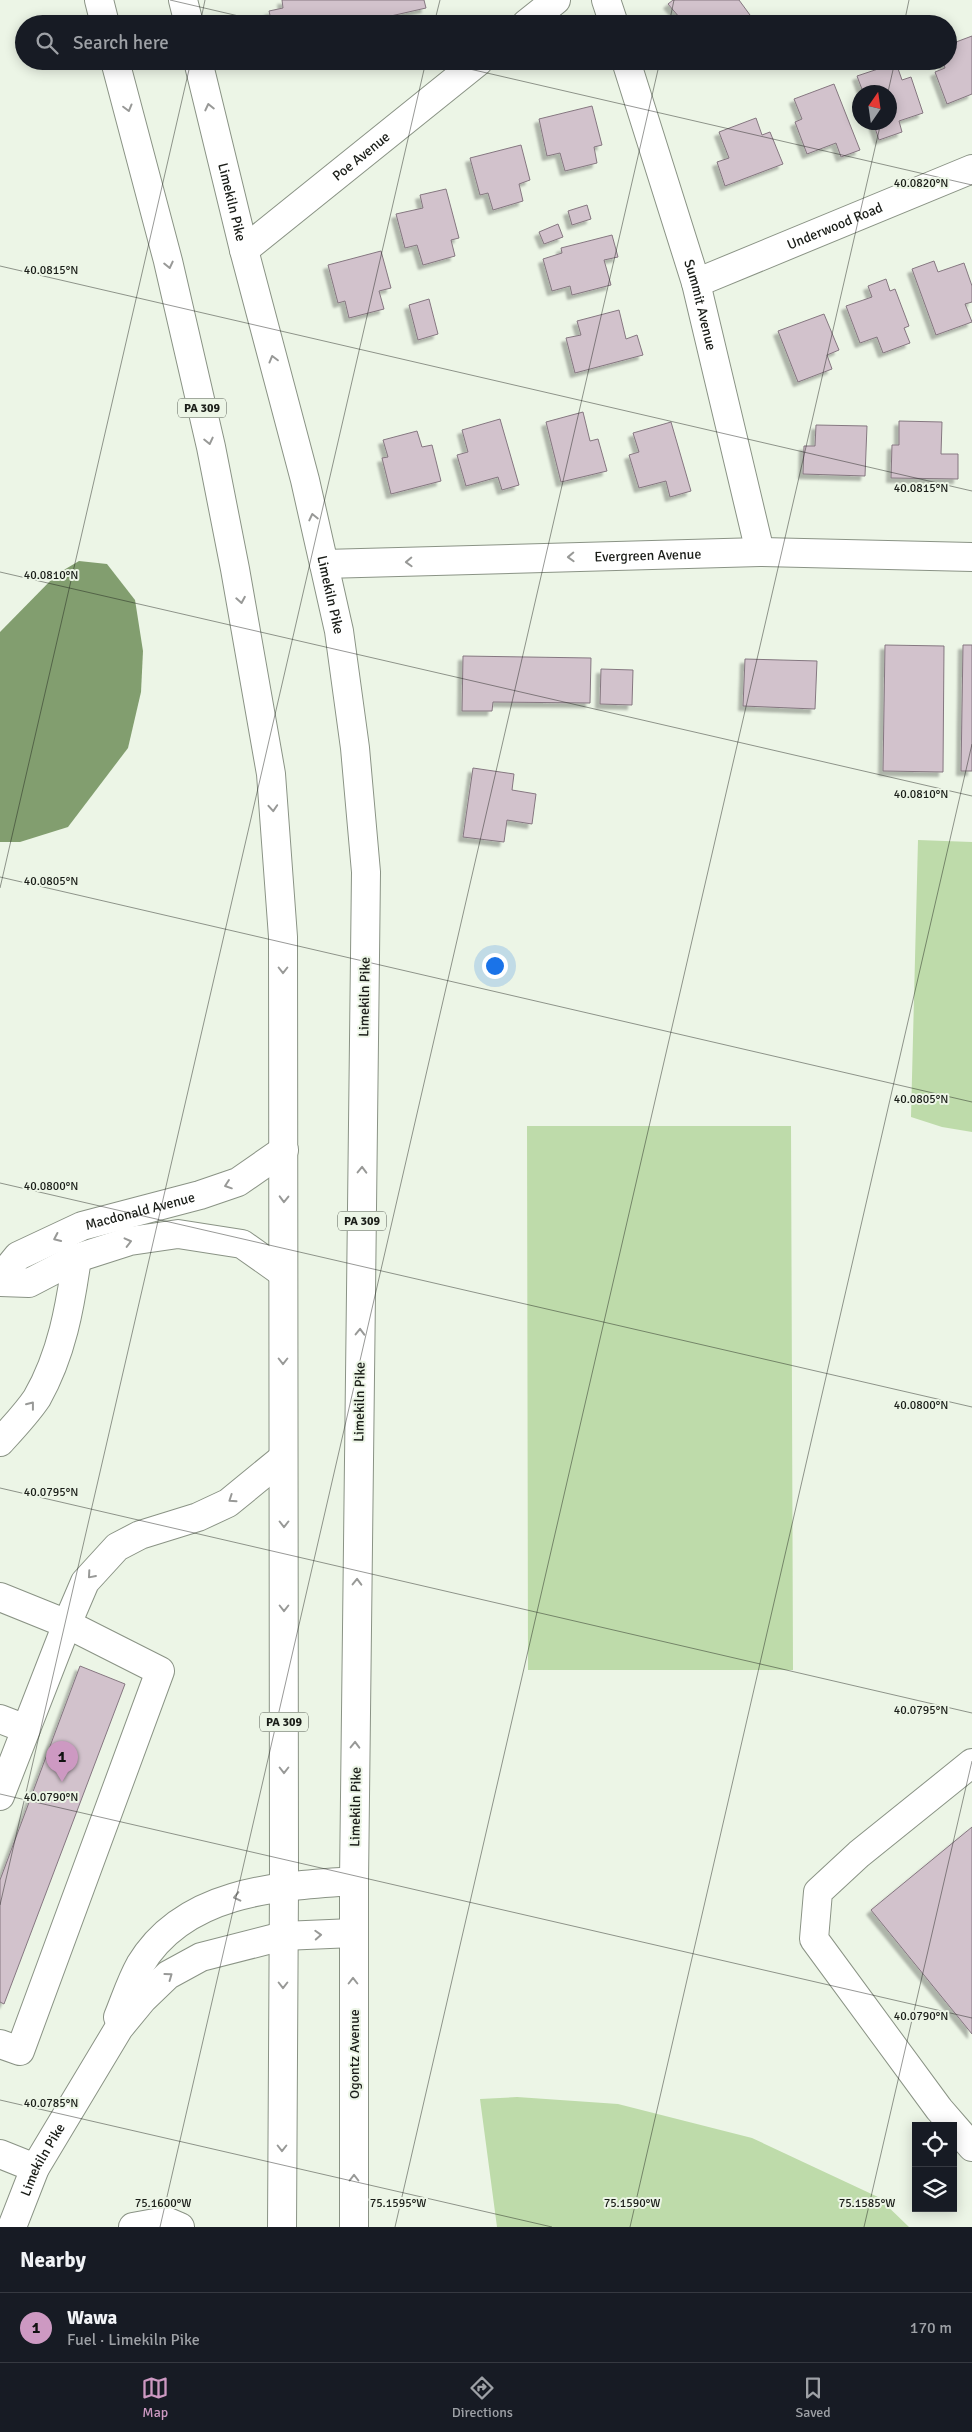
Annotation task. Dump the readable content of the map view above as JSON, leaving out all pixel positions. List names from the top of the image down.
{
  "streets": {
    "main road": [
      "Poe Avenue",
      "Limekiln Pike",
      "Underwood Road",
      "Summit Avenue",
      "PA 309",
      "Evergreen Avenue",
      "Macdonald Avenue",
      "Ogontz Avenue"
    ]
  },
  "crossings": [
    ["Poe Avenue", "Limekiln Pike"],
    ["Limekiln Pike", "PA 309"],
    ["Limekiln Pike", "Evergreen Avenue"],
    ["Limekiln Pike", "Ogontz Avenue"],
    ["Underwood Road", "Summit Avenue"],
    ["Summit Avenue", "Evergreen Avenue"],
    ["PA 309", "Macdonald Avenue"]
  ],
  "one_way": ["Evergreen Avenue"],
  "north": "top",
  "page": {
    "search": "Search here",
    "pins": "1",
    "heading": "Nearby",
    "list": [
      {
        "mark": "1",
        "name": "Wawa",
        "note": "Fuel · Limekiln Pike",
        "value": "170 m"
      }
    ],
    "nav": ["Map", "Directions", "Saved"]
  },
  "coordinates": [
    "40.0820°N",
    "40.0815°N",
    "40.0810°N",
    "40.0805°N",
    "40.0800°N",
    "40.0795°N",
    "40.0790°N",
    "40.0785°N",
    "75.1600°W",
    "75.1595°W",
    "75.1590°W",
    "75.1585°W"
  ]
}
